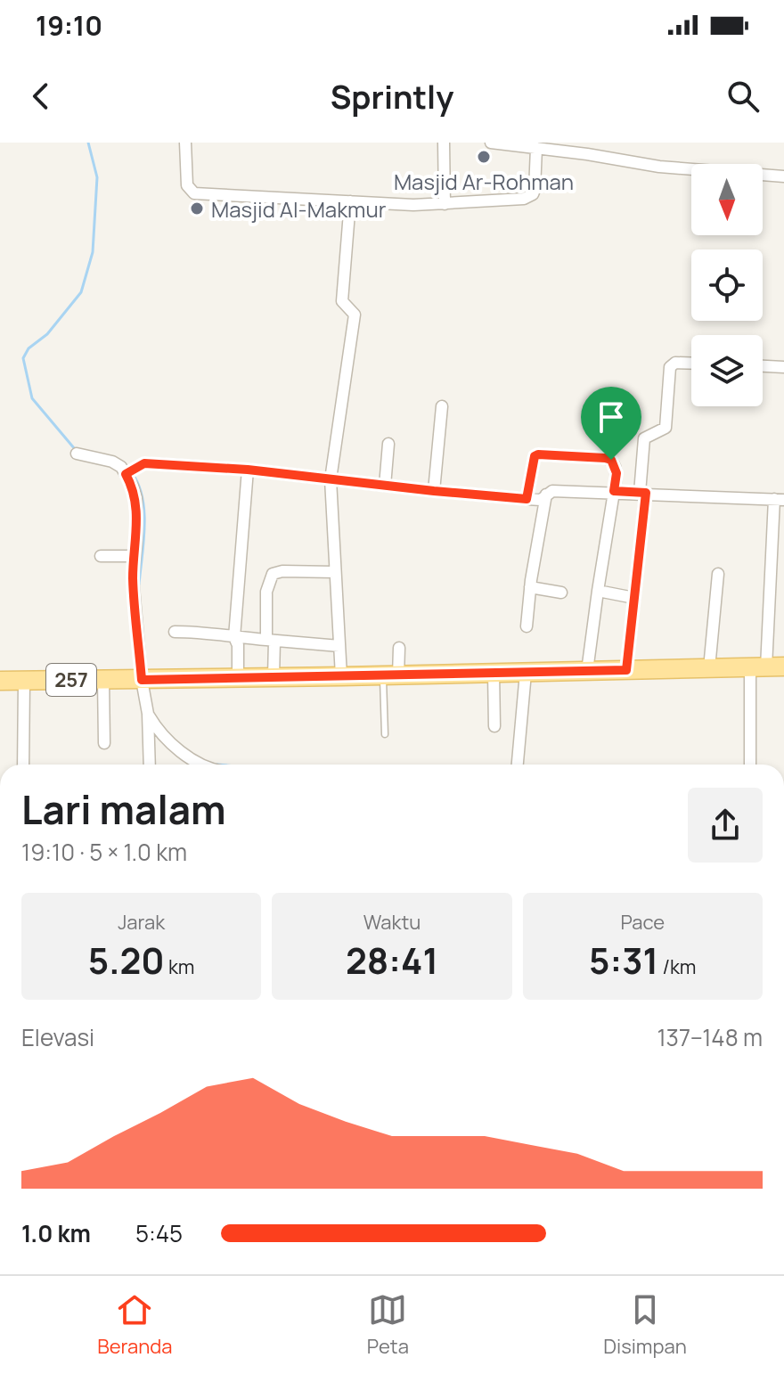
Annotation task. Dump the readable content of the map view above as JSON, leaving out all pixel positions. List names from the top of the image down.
{
  "streets": {
    "main road": ["257"]
  },
  "places": ["Masjid Ar-Rohman", "Masjid Al-Makmur"],
  "north": "bottom",
  "page": {
    "status": "19:10",
    "header": "Sprintly",
    "heading": ["Lari malam", "19:10 · 5 × 1.0 km"],
    "stats": [
      ["Jarak", "5.20 km"],
      ["Waktu", "28:41"],
      ["Pace", "5:31 /km"]
    ],
    "chart": ["Elevasi", "137–148 m"],
    "list": [
      {
        "name": "1.0 km",
        "note": "5:45"
      }
    ],
    "tabs": ["Beranda", "Peta", "Disimpan"]
  }
}
